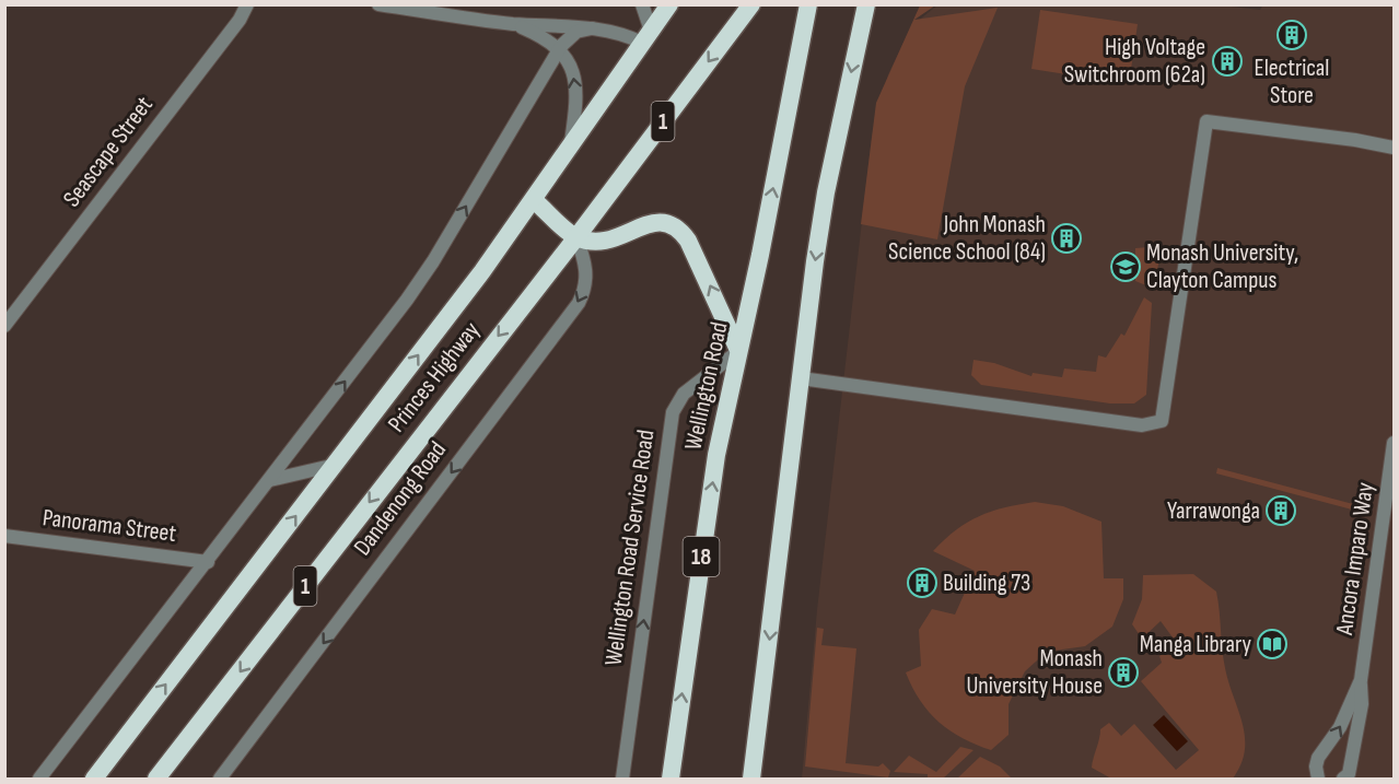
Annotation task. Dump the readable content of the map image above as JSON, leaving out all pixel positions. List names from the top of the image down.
{
  "streets": {
    "highway": [
      "1",
      "Princes Highway",
      "Wellington Road",
      "18"
    ],
    "street": [
      "Seascape Street",
      "Dandenong Road",
      "Panorama Street",
      "Wellington Road Service Road",
      "Ancora Imparo Way"
    ]
  },
  "crossings": [
    ["1", "Princes Highway"],
    ["Princes Highway", "Dandenong Road"],
    ["Wellington Road", "Wellington Road Service Road"]
  ],
  "one_way": ["Dandenong Road", "Wellington Road Service Road"],
  "places": {
    "building": [
      "Electrical Store",
      "High Voltage Switchroom (62a)",
      "John Monash Science School (84)",
      "Yarrawonga",
      "Building 73",
      "Monash University House"
    ],
    "school or university": ["Monash University, Clayton Campus"],
    "library": ["Manga Library"]
  }
}
